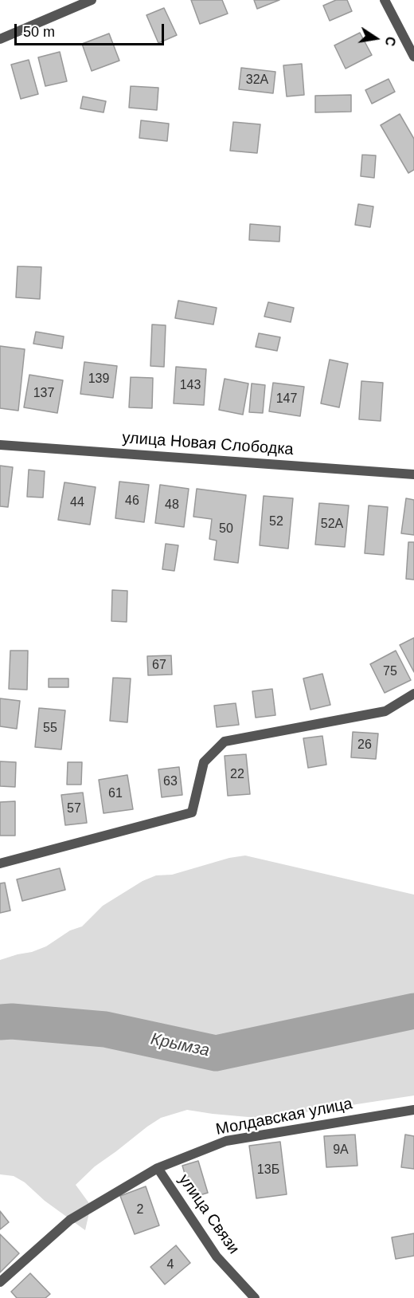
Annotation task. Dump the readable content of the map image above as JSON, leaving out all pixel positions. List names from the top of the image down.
{
  "streets": {
    "street": ["улица Новая Слободка", "Молдавская улица", "улица Связи"]
  },
  "crossings": [
    ["Молдавская улица", "улица Связи"]
  ],
  "water": ["Крымза"],
  "house_numbers": [
    "32А",
    "139",
    "143",
    "137",
    "147",
    "46",
    "44",
    "48",
    "52",
    "52А",
    "50",
    "67",
    "75",
    "55",
    "26",
    "22",
    "63",
    "61",
    "57",
    "9А",
    "13Б",
    "2",
    "4"
  ],
  "scale_bar": "50 m",
  "north": "right"
}
